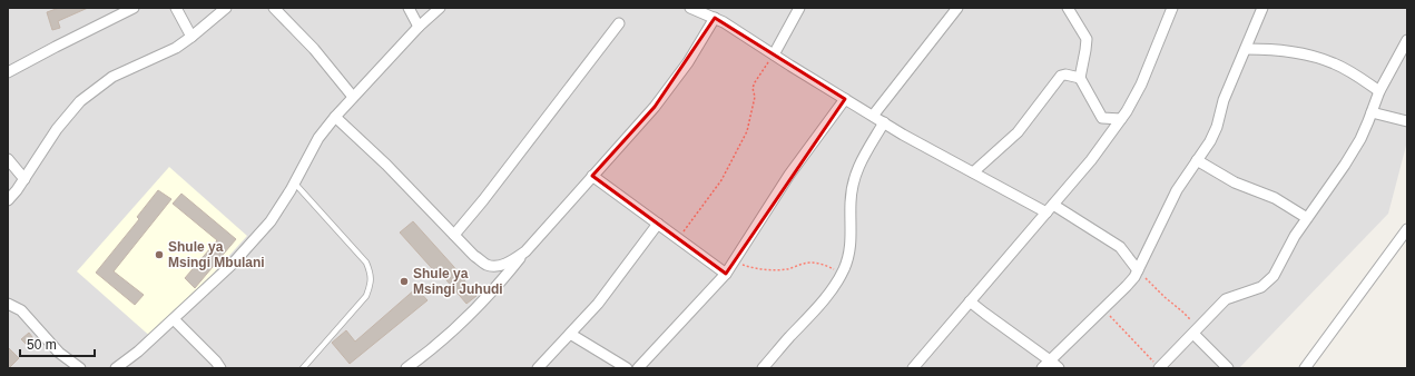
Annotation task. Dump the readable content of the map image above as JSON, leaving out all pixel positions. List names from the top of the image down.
{
  "places": ["Shule ya Msingi Mbulani", "Shule ya Msingi Juhudi"],
  "scale_bar": "50 m"
}
